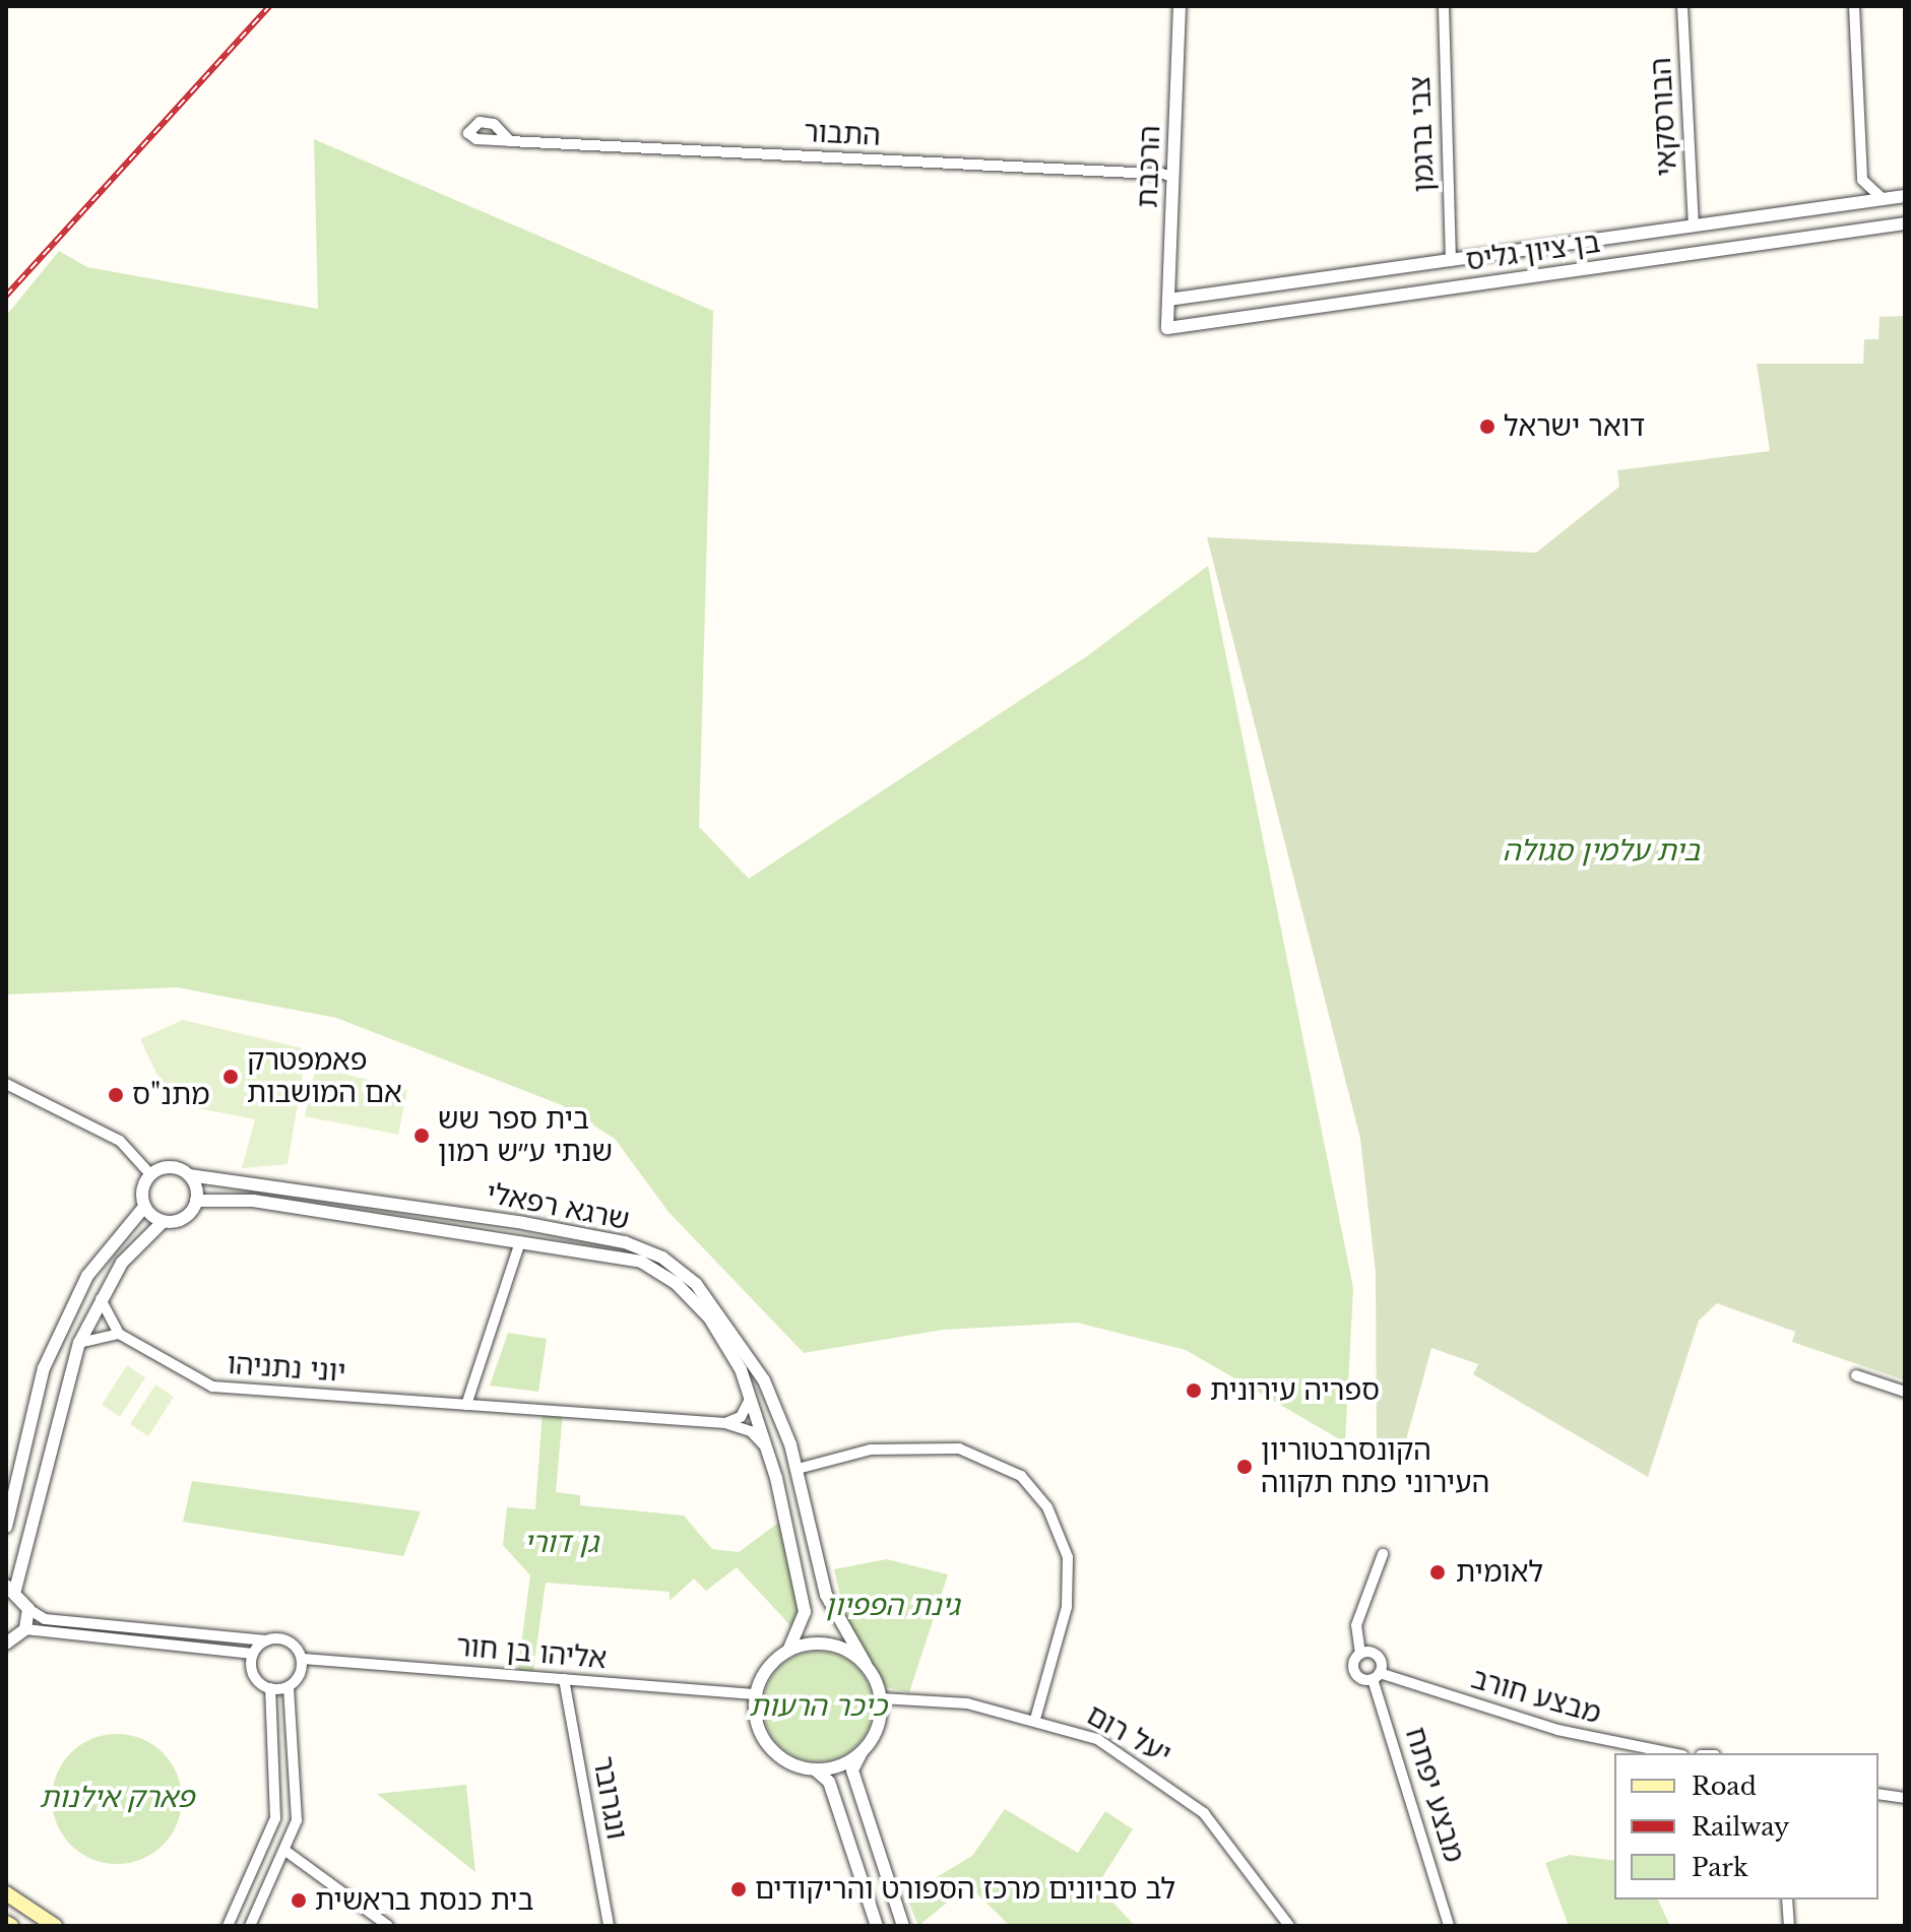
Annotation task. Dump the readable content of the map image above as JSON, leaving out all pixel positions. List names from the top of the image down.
{
  "streets": {
    "street": [
      "הבורסקאי",
      "התבור",
      "צבי ברגמן",
      "הרכבת",
      "בן ציון גליס",
      "שרגא רפאלי",
      "יוני נתניהו",
      "אליהו בן חור",
      "מבצע חורב",
      "יעל רום",
      "מבצע יפתח",
      "ונגרובר"
    ]
  },
  "crossings": [
    ["הבורסקאי", "בן ציון גליס"],
    ["התבור", "הרכבת"],
    ["צבי ברגמן", "בן ציון גליס"],
    ["הרכבת", "בן ציון גליס"],
    ["שרגא רפאלי", "יוני נתניהו"],
    ["שרגא רפאלי", "אליהו בן חור"],
    ["שרגא רפאלי", "יעל רום"],
    ["אליהו בן חור", "יעל רום"],
    ["אליהו בן חור", "ונגרובר"],
    ["מבצע חורב", "מבצע יפתח"]
  ],
  "parks": [
    "בית עלמין סגולה",
    "גן דורי",
    "גינת הפפיון",
    "כיכר הרעות",
    "פארק אילנות"
  ],
  "places": [
    "דואר ישראל",
    "פאמפטרק אם המושבות",
    "מתנ\"ס",
    "בית ספר שש שנתי ע״ש רמון",
    "ספריה עירונית",
    "הקונסרבטוריון העירוני פתח תקווה",
    "לאומית",
    "לב סביונים מרכז הספורט והריקודים",
    "בית כנסת בראשית"
  ],
  "legend": ["Road", "Railway", "Park"]
}
